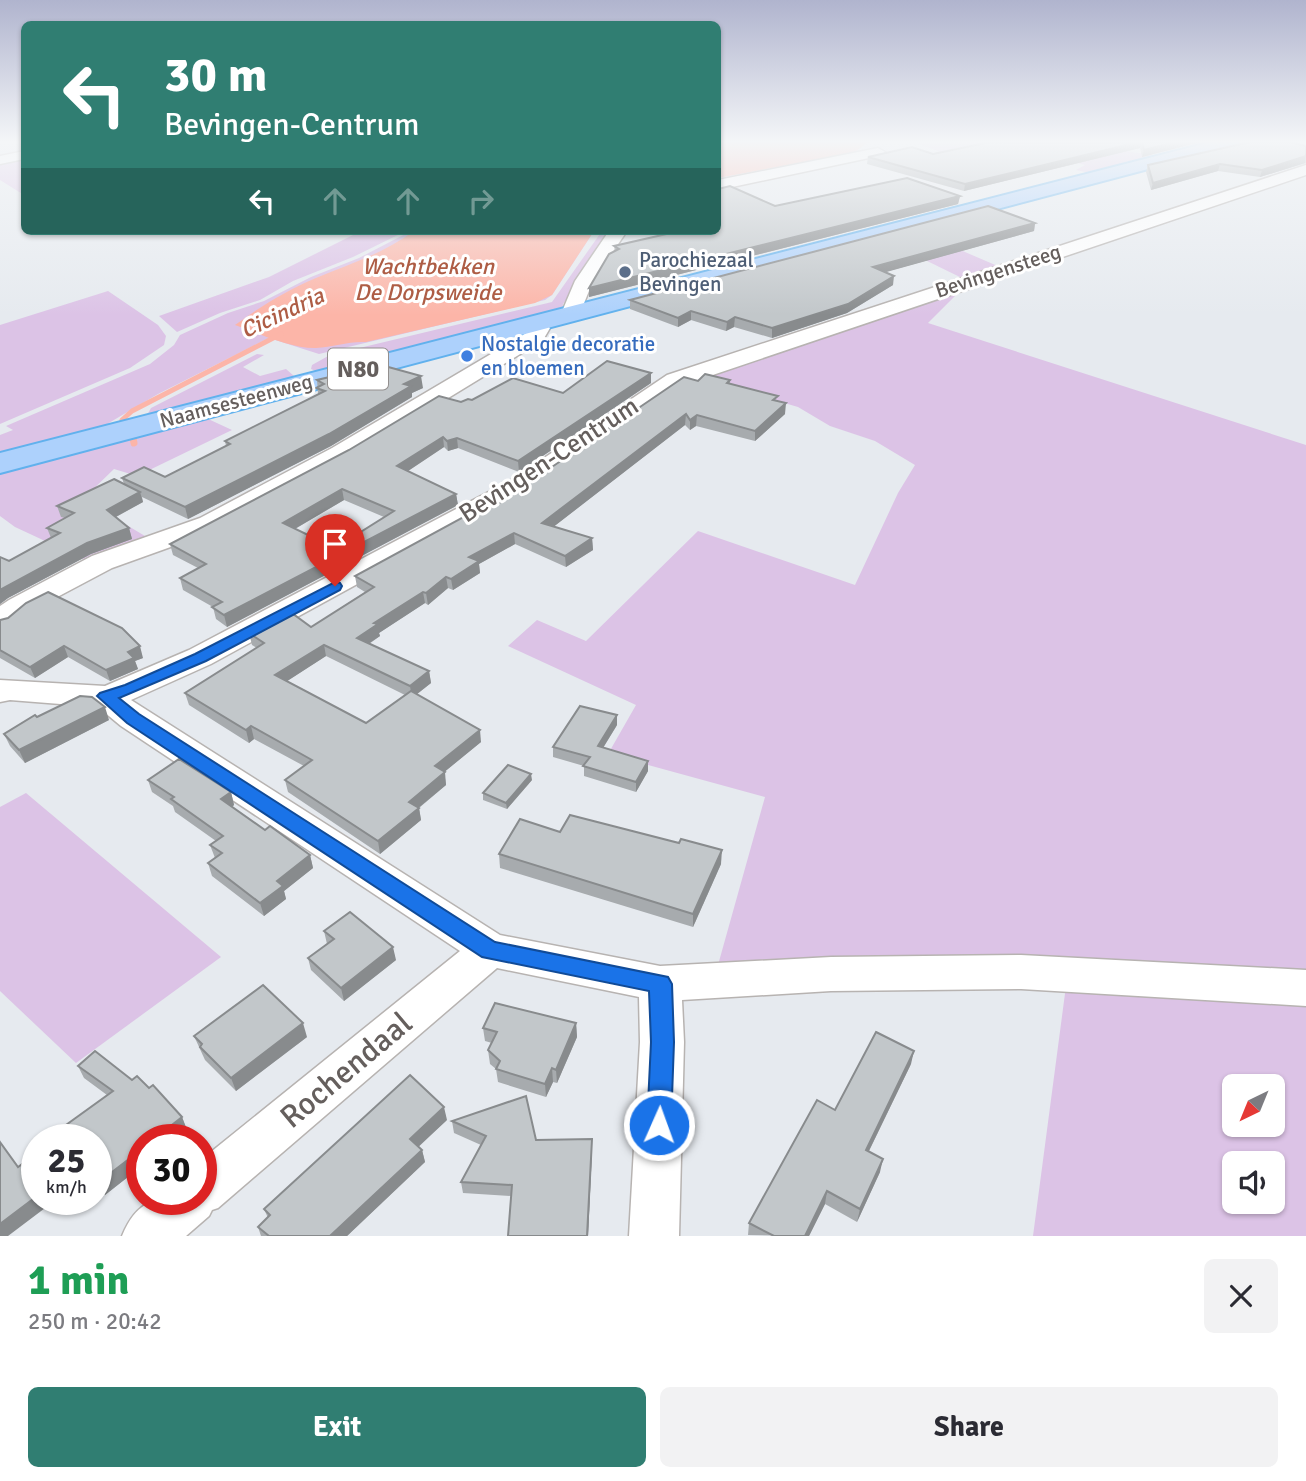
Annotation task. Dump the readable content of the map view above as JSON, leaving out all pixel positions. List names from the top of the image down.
{
  "streets": {
    "main road": ["N80", "Naamsesteenweg"],
    "street": ["Bevingensteeg", "Bevingen-Centrum", "Rochendaal"]
  },
  "crossings": [
    ["Bevingensteeg", "Bevingen-Centrum"]
  ],
  "water": ["Wachtbekken De Dorpsweide", "Cicindria"],
  "places": ["Parochiezaal Bevingen", "Nostalgie decoratie en bloemen"],
  "north": "bottom left",
  "page": {
    "turn": ["30 m", "Bevingen-Centrum"],
    "speed": "25 km/h",
    "limit": "30",
    "heading": ["1 min", "250 m · 20:42"],
    "buttons": ["Exit", "Share"]
  }
}
